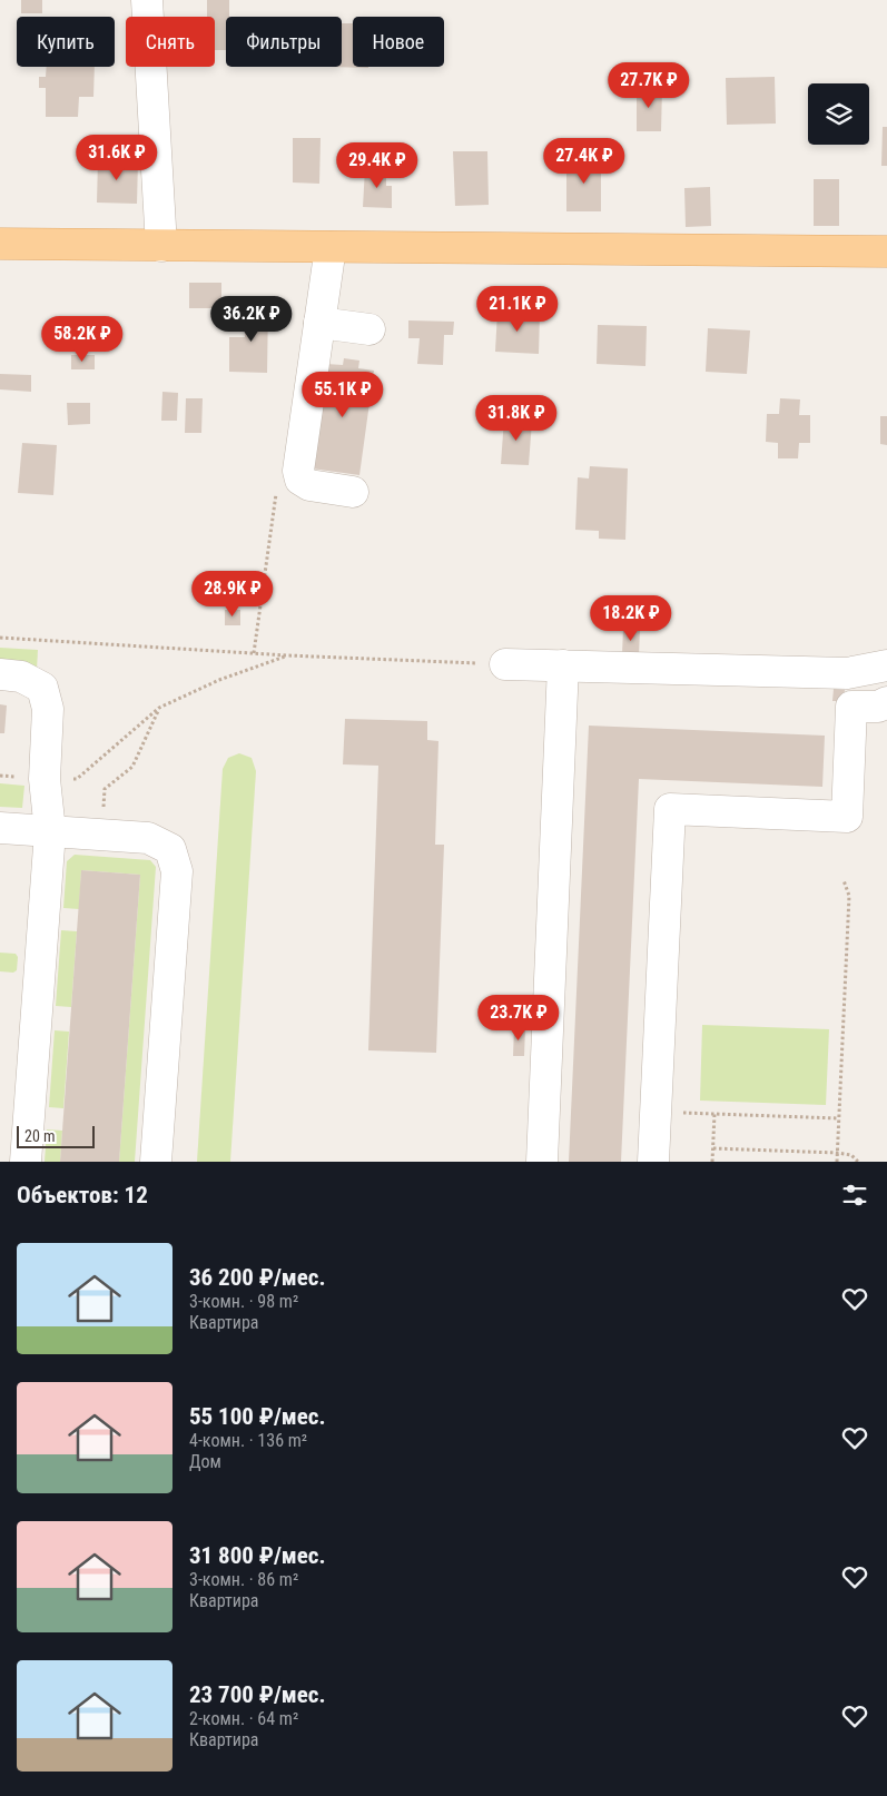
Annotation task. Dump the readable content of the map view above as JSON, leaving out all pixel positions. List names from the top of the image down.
{
  "scale_bar": "20 m",
  "page": {
    "chip": [
      "Купить",
      "Снять",
      "Фильтры",
      "Новое"
    ],
    "price": [
      "27.7K ₽",
      "31.6K ₽",
      "27.4K ₽",
      "29.4K ₽",
      "21.1K ₽",
      "36.2K ₽",
      "58.2K ₽",
      "55.1K ₽",
      "31.8K ₽",
      "28.9K ₽",
      "18.2K ₽",
      "23.7K ₽"
    ],
    "scale": "20 m",
    "heading": "Объектов: 12",
    "list": [
      {
        "name": "36 200 ₽/мес.",
        "note": "3-комн. · 98 m² · Квартира"
      },
      {
        "name": "55 100 ₽/мес.",
        "note": "4-комн. · 136 m² · Дом"
      },
      {
        "name": "31 800 ₽/мес.",
        "note": "3-комн. · 86 m² · Квартира"
      },
      {
        "name": "23 700 ₽/мес.",
        "note": "2-комн. · 64 m² · Квартира"
      }
    ]
  }
}
